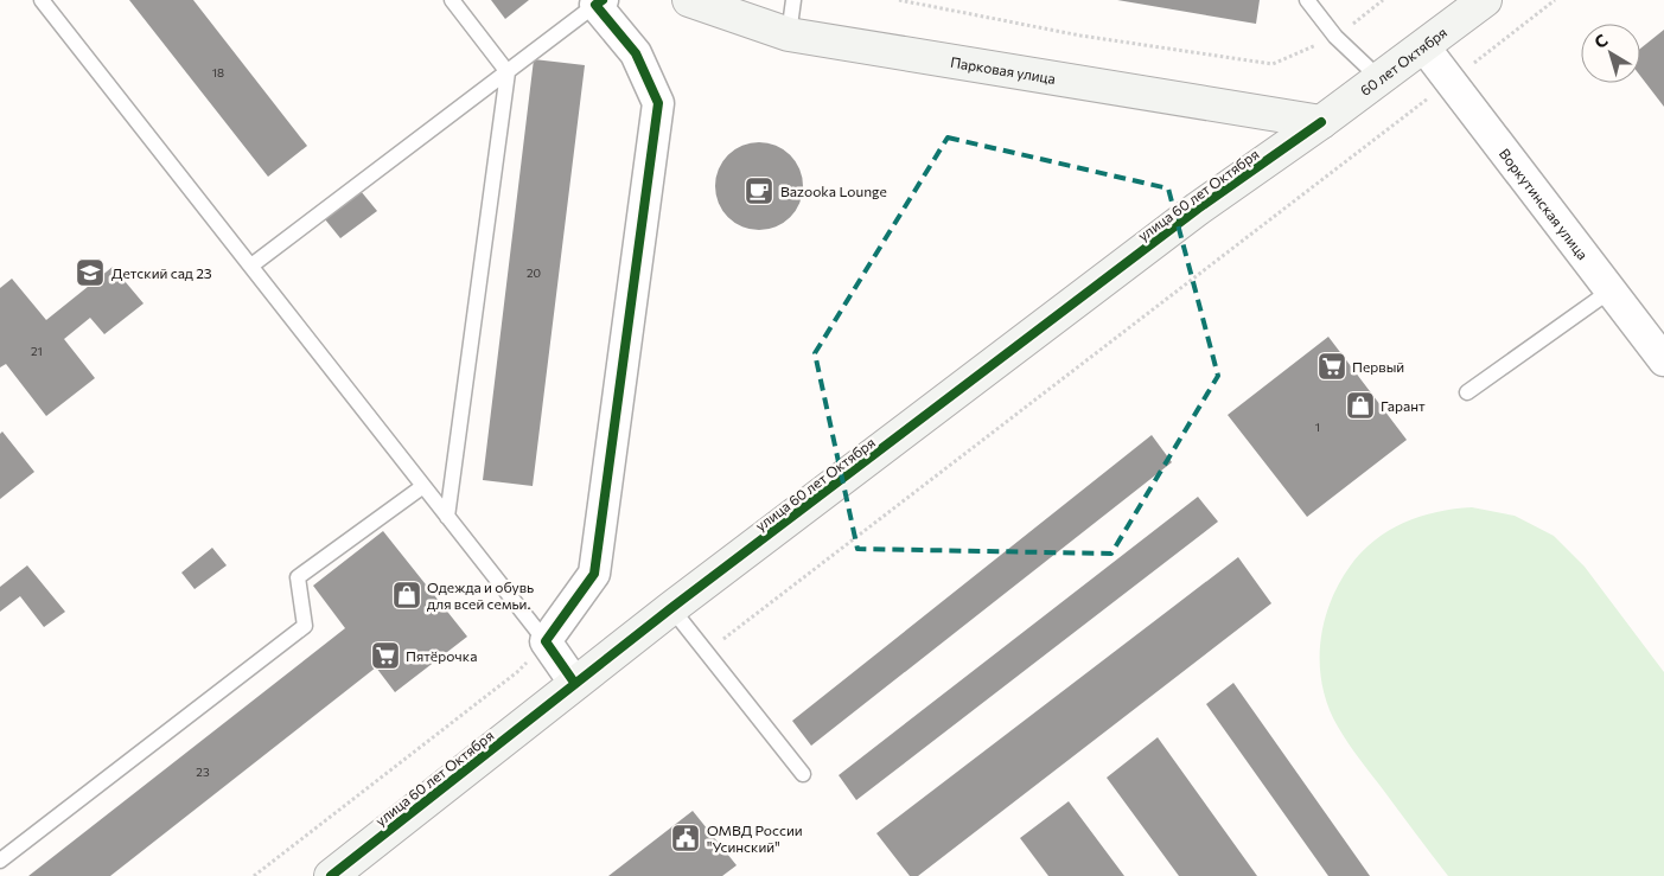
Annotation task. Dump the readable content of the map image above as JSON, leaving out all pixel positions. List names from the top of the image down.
{
  "streets": {
    "street": [
      "60 лет Октября",
      "Парковая улица",
      "улица 60 лет Октября",
      "Воркутинская улица"
    ]
  },
  "crossings": [
    ["60 лет Октября", "Парковая улица"],
    ["60 лет Октября", "улица 60 лет Октября"],
    ["60 лет Октября", "Воркутинская улица"],
    ["Парковая улица", "улица 60 лет Октября"]
  ],
  "places": {
    "cafe": ["Bazooka Lounge"],
    "school or university": ["Детский сад 23"],
    "supermarket": ["Первый", "Пятёрочка"],
    "shop": ["Гарант", "Одежда и обувь для всей семьи."],
    "public building": ["ОМВД России \"Усинский\""]
  },
  "house_numbers": [
    "18",
    "20",
    "21",
    "1",
    "23"
  ],
  "north": "top left"
}
